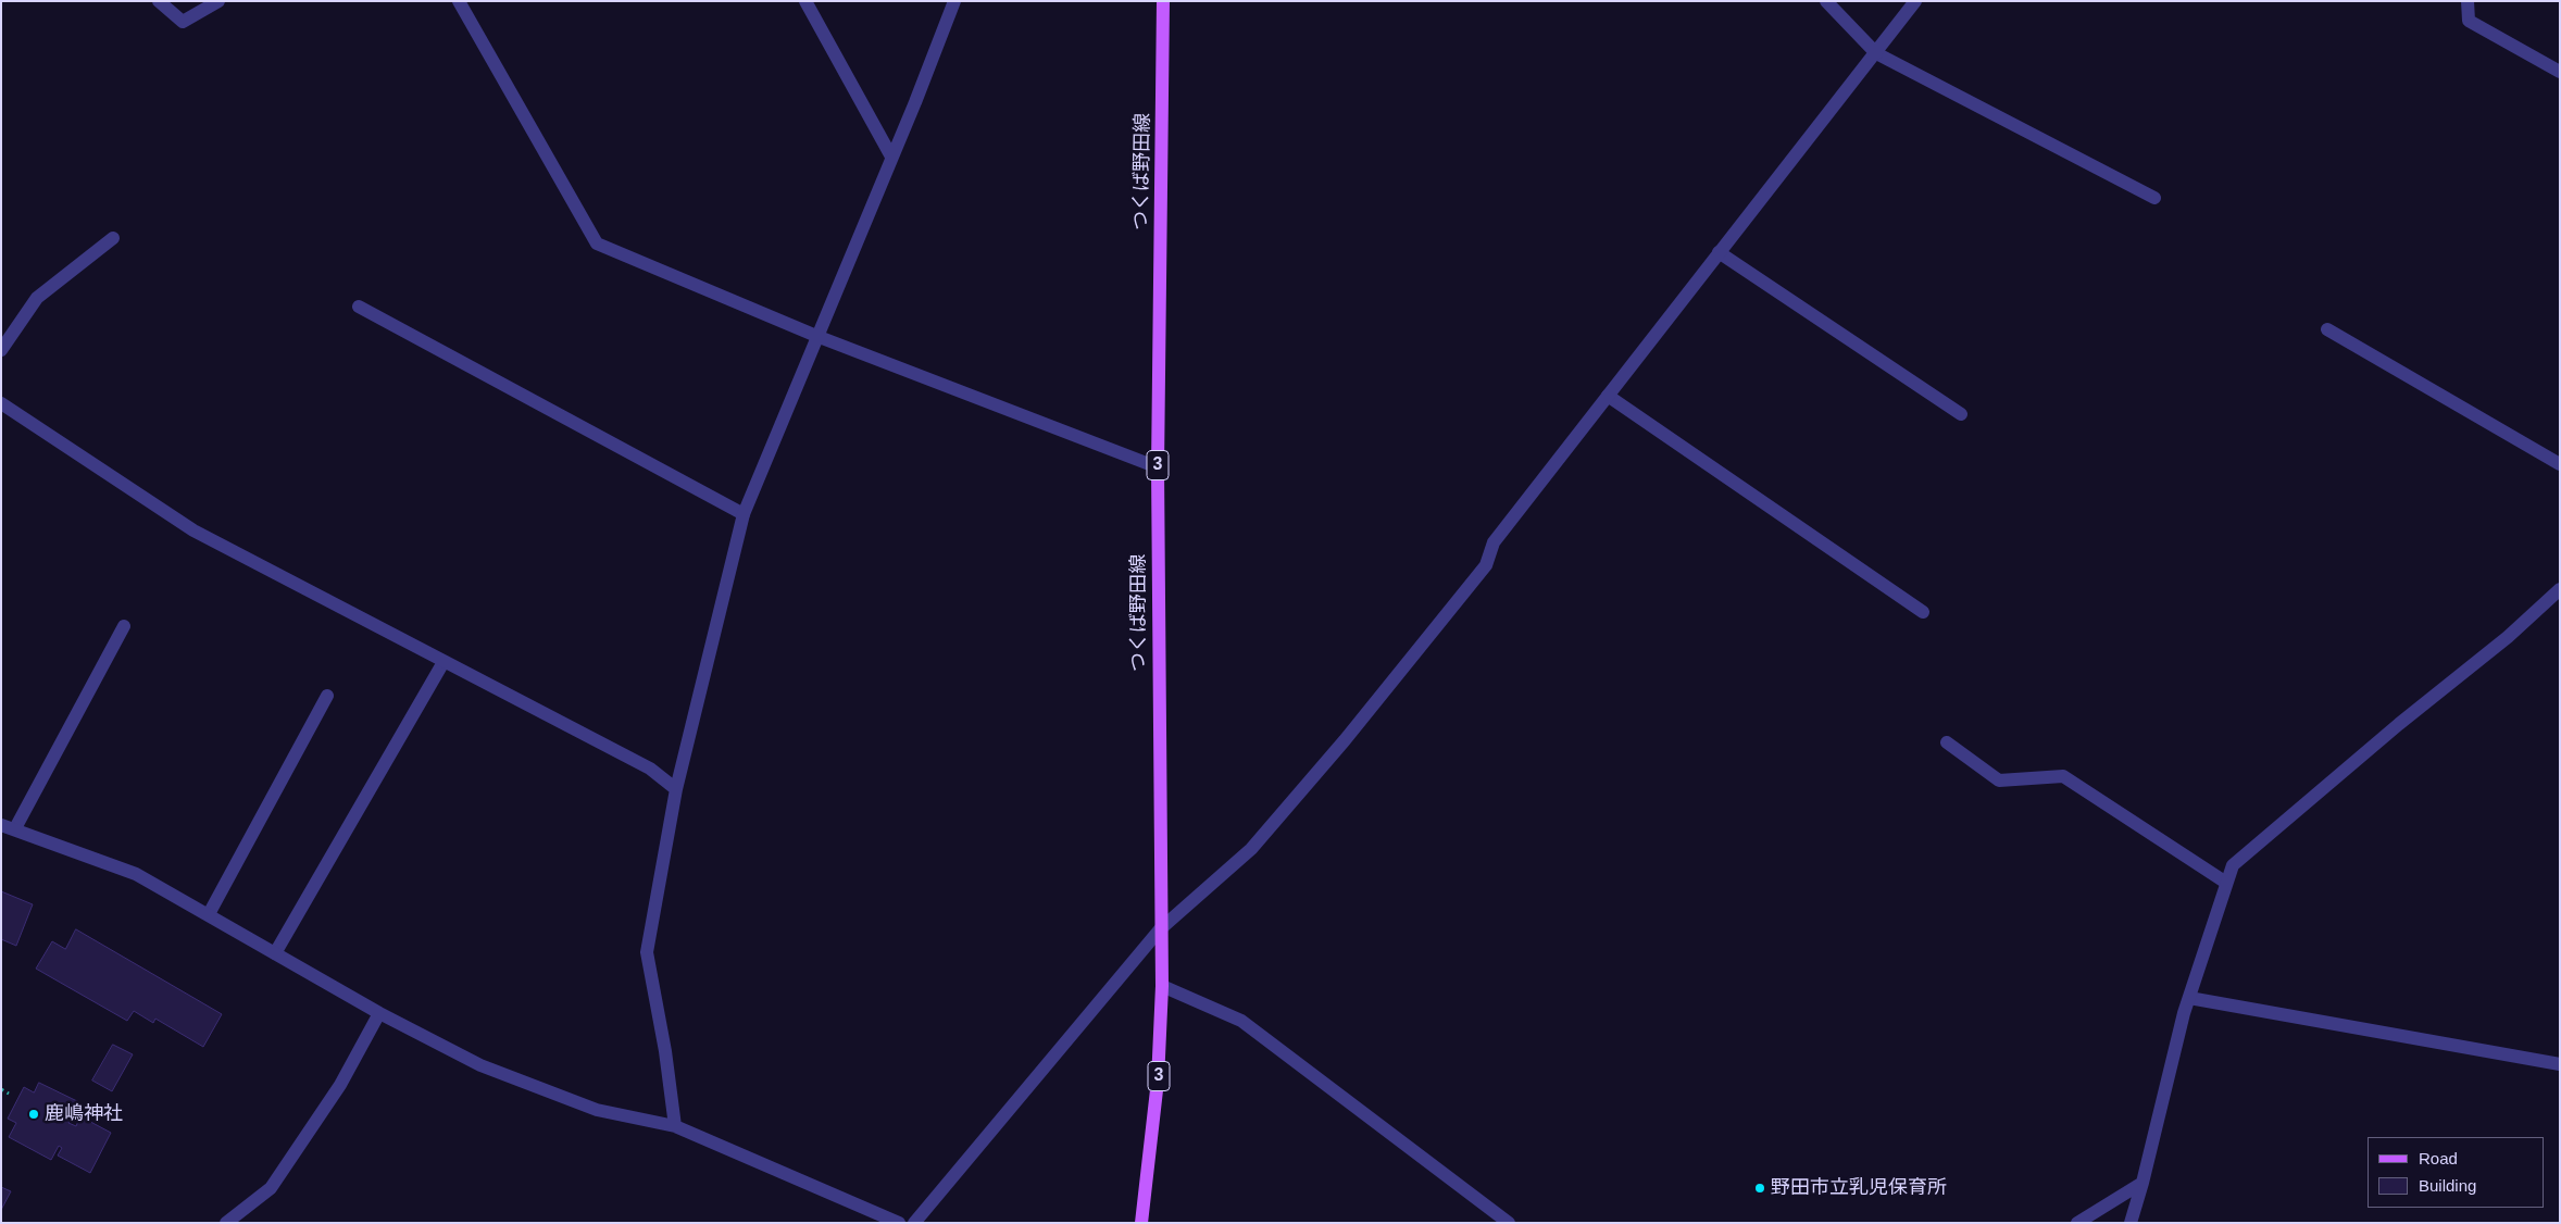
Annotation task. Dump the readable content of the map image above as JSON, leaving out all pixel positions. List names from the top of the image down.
{
  "streets": {
    "main road": ["つくば野田線", "3"]
  },
  "places": ["鹿嶋神社", "野田市立乳児保育所"],
  "legend": ["Road", "Building"]
}
